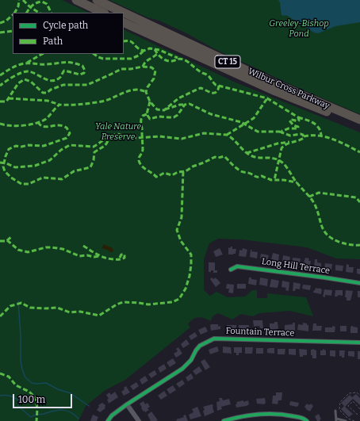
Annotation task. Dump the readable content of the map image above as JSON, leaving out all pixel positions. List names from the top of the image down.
{
  "streets": {
    "highway": ["CT 15", "Wilbur Cross Parkway"],
    "street": ["Long Hill Terrace", "Fountain Terrace"]
  },
  "parks": ["Greeley-Bishop Pond", "Yale Nature Preserve"],
  "legend": ["Cycle path", "Path"],
  "scale_bar": "100 m"
}
